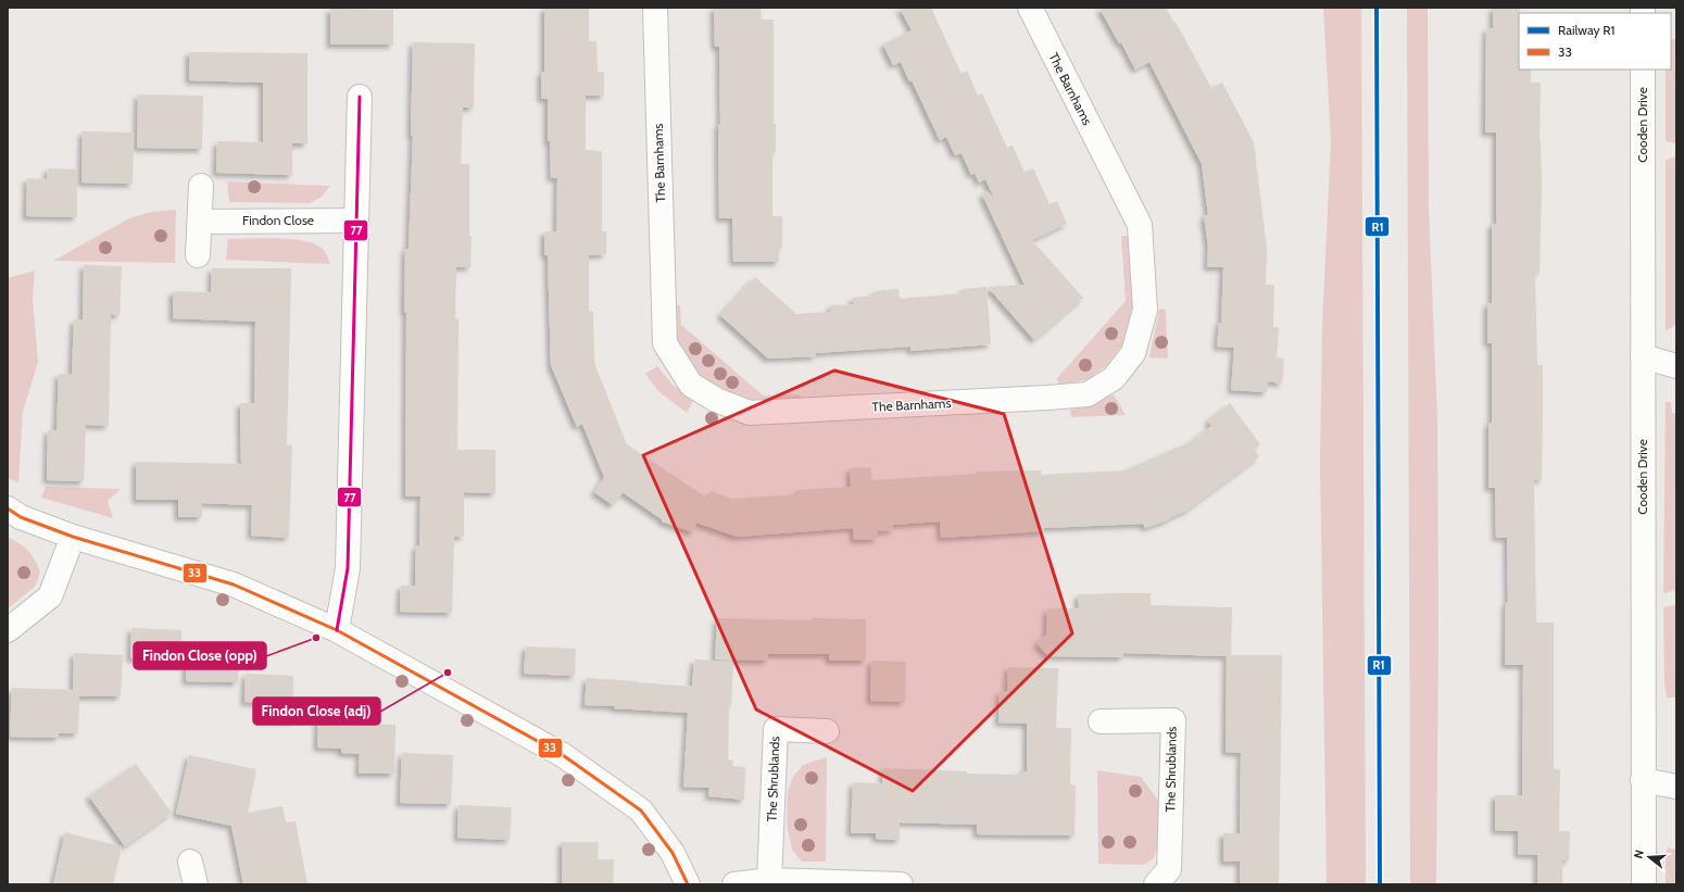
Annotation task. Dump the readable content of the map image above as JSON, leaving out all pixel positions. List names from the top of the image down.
{
  "streets": {
    "street": [
      "The Barnhams",
      "Cooden Drive",
      "Findon Close",
      "The Shrublands"
    ]
  },
  "places": ["Findon Close (opp)", "Findon Close (adj)"],
  "lines": ["rail line R1", "transit line 77", "transit line 33"],
  "legend": ["Railway R1", "33"],
  "north": "left"
}
